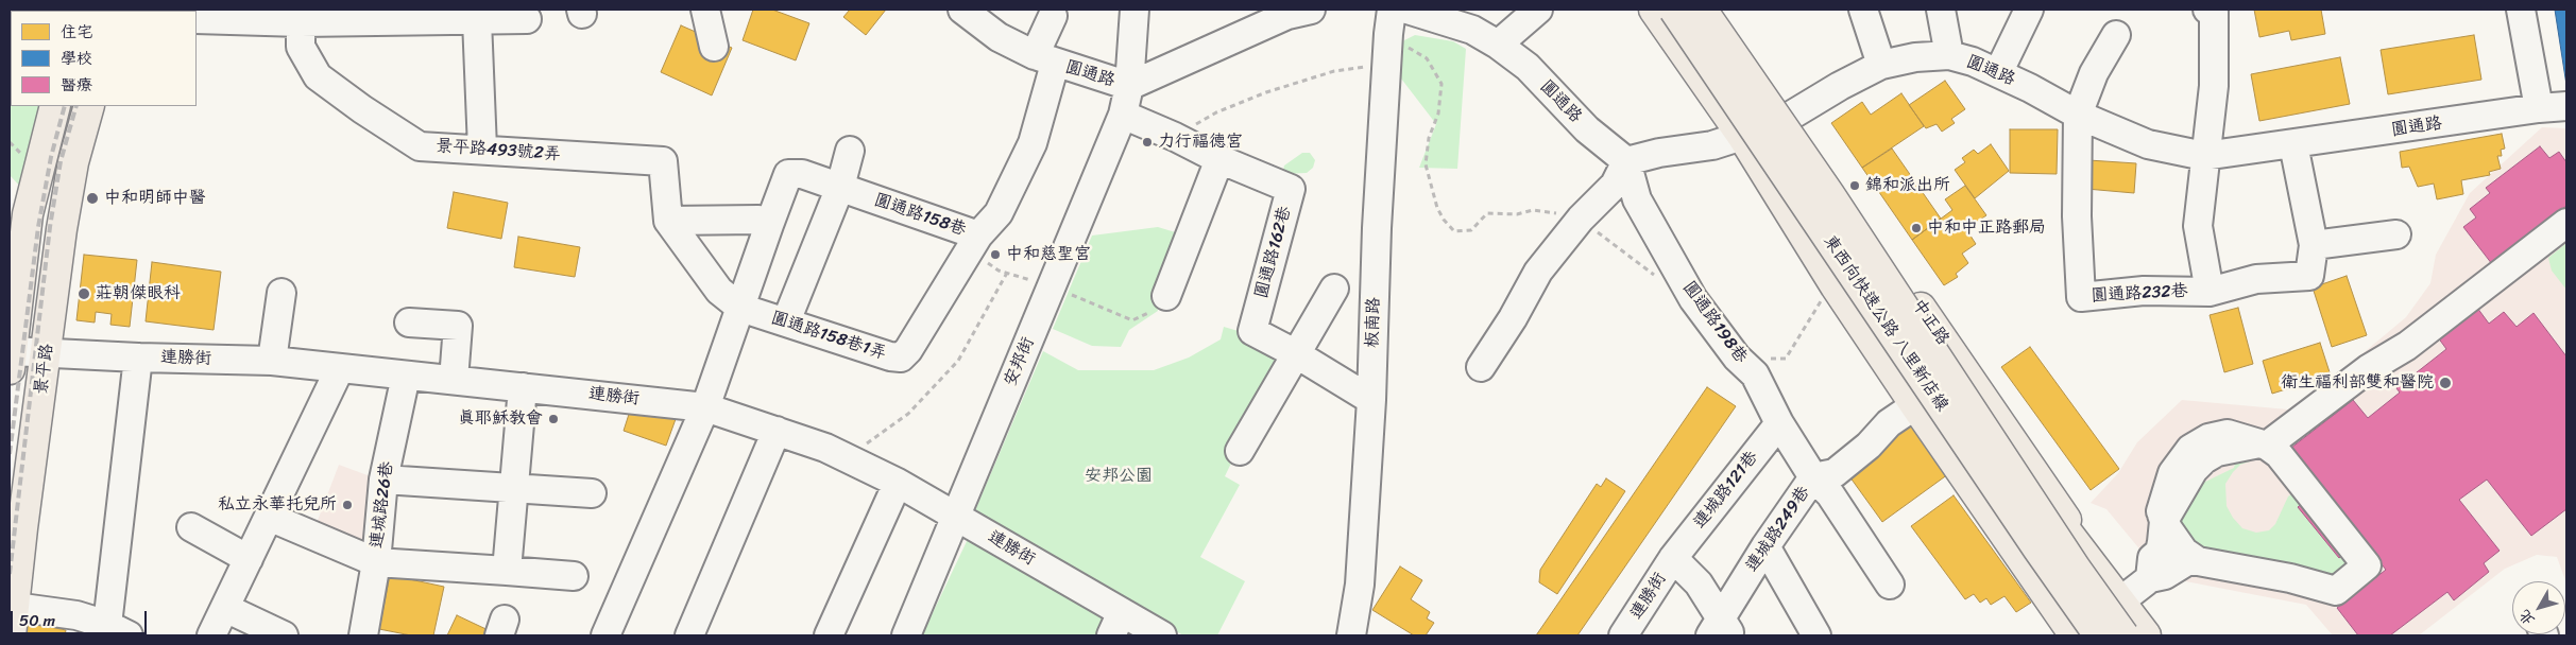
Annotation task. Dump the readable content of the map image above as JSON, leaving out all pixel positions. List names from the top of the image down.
{
  "streets": {
    "main road": ["中正路", "東西向快速公路 八里新店線", "景平路"],
    "street": [
      "圓通路",
      "景平路493號2弄",
      "圓通路158巷",
      "圓通路162巷",
      "圓通路232巷",
      "板南路",
      "圓通路198巷",
      "圓通路158巷1弄",
      "連勝街",
      "安邦街",
      "連城路121巷",
      "連城路26巷",
      "連城路249巷"
    ]
  },
  "crossings": [
    ["圓通路", "圓通路158巷"],
    ["圓通路", "圓通路232巷"],
    ["圓通路", "圓通路198巷"],
    ["圓通路", "中正路"],
    ["圓通路", "安邦街"],
    ["圓通路158巷", "圓通路158巷1弄"],
    ["圓通路162巷", "板南路"],
    ["圓通路162巷", "安邦街"],
    ["圓通路198巷", "連城路121巷"],
    ["圓通路198巷", "連城路249巷"],
    ["中正路", "連城路249巷"],
    ["連勝街", "安邦街"],
    ["連勝街", "景平路"],
    ["連勝街", "連城路121巷"],
    ["連勝街", "連城路26巷"]
  ],
  "parks": ["安邦公園"],
  "places": [
    "力行福德宮",
    "錦和派出所",
    "中和明師中醫",
    "中和中正路郵局",
    "中和慈聖宮",
    "莊朝傑眼科",
    "衛生福利部雙和醫院",
    "真耶穌教會",
    "私立永華托兒所"
  ],
  "legend": ["住宅", "學校", "醫療"],
  "scale_bar": "50 m",
  "north": "bottom left"
}
